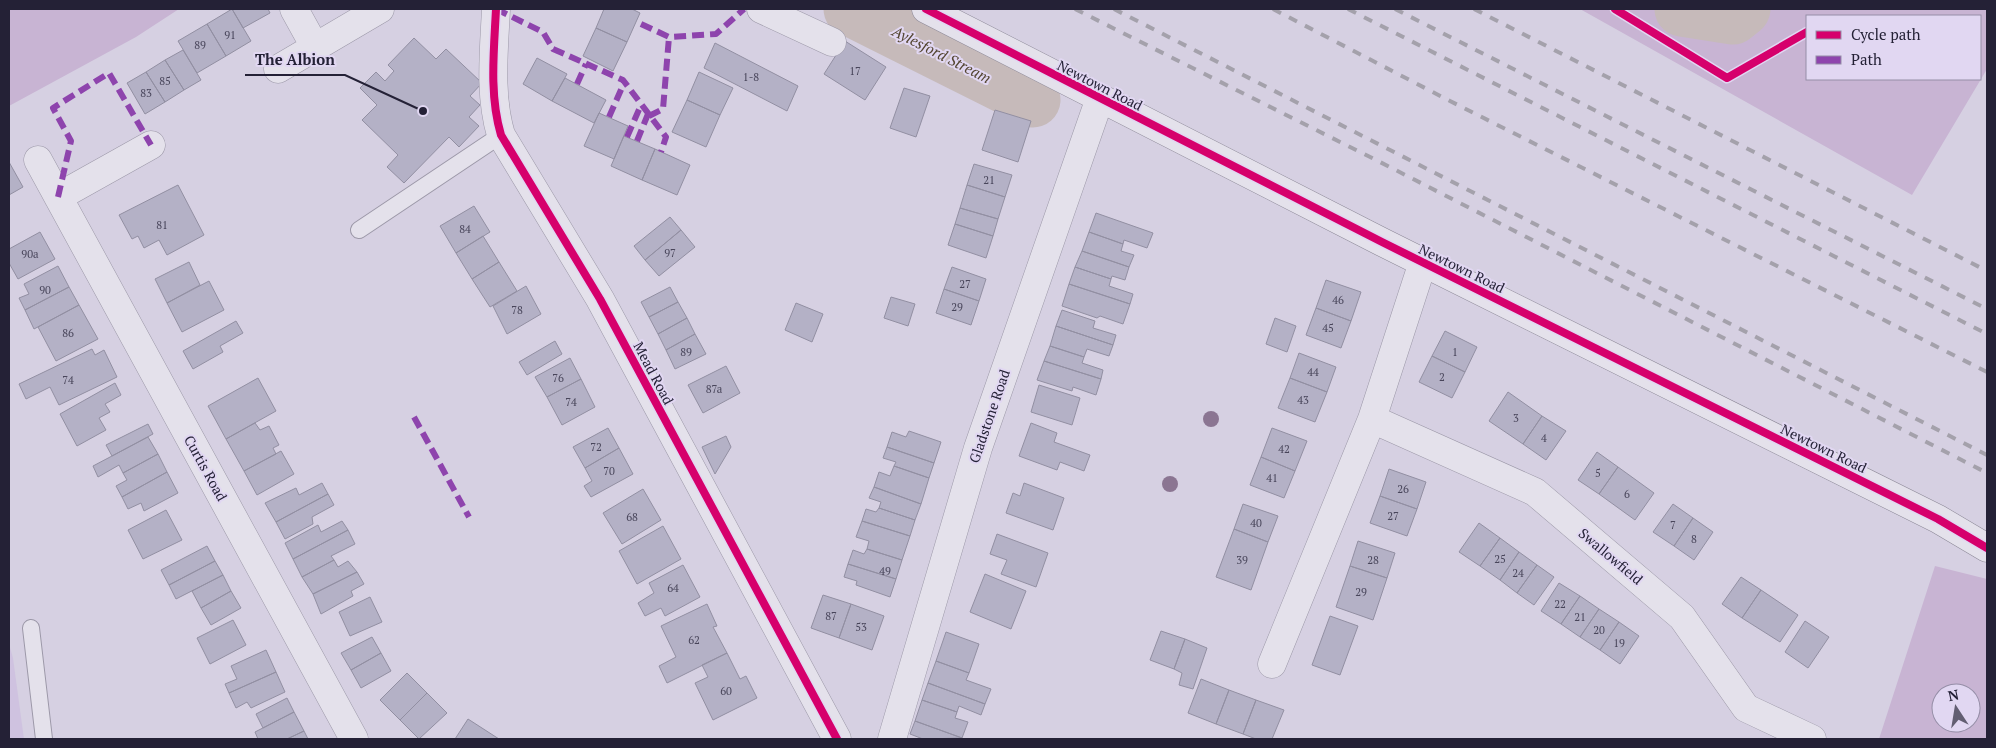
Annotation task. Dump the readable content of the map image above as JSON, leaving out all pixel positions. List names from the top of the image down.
{
  "streets": {
    "street": [
      "Newtown Road",
      "Mead Road",
      "Gladstone Road",
      "Curtis Road",
      "Swallowfield"
    ]
  },
  "crossings": [
    ["Newtown Road", "Gladstone Road"]
  ],
  "water": ["Aylesford Stream"],
  "places": ["The Albion"],
  "house_numbers": [
    "91",
    "89",
    "17",
    "1-8",
    "85",
    "83",
    "21",
    "81",
    "84",
    "97",
    "90a",
    "27",
    "90",
    "46",
    "29",
    "78",
    "45",
    "86",
    "89",
    "1",
    "44",
    "2",
    "76",
    "74",
    "87a",
    "43",
    "74",
    "3",
    "4",
    "72",
    "42",
    "70",
    "5",
    "41",
    "26",
    "6",
    "27",
    "68",
    "40",
    "7",
    "8",
    "25",
    "39",
    "28",
    "49",
    "24",
    "64",
    "29",
    "22",
    "87",
    "21",
    "53",
    "20",
    "62",
    "19",
    "60"
  ],
  "legend": ["Cycle path", "Path"],
  "north": "top"
}
